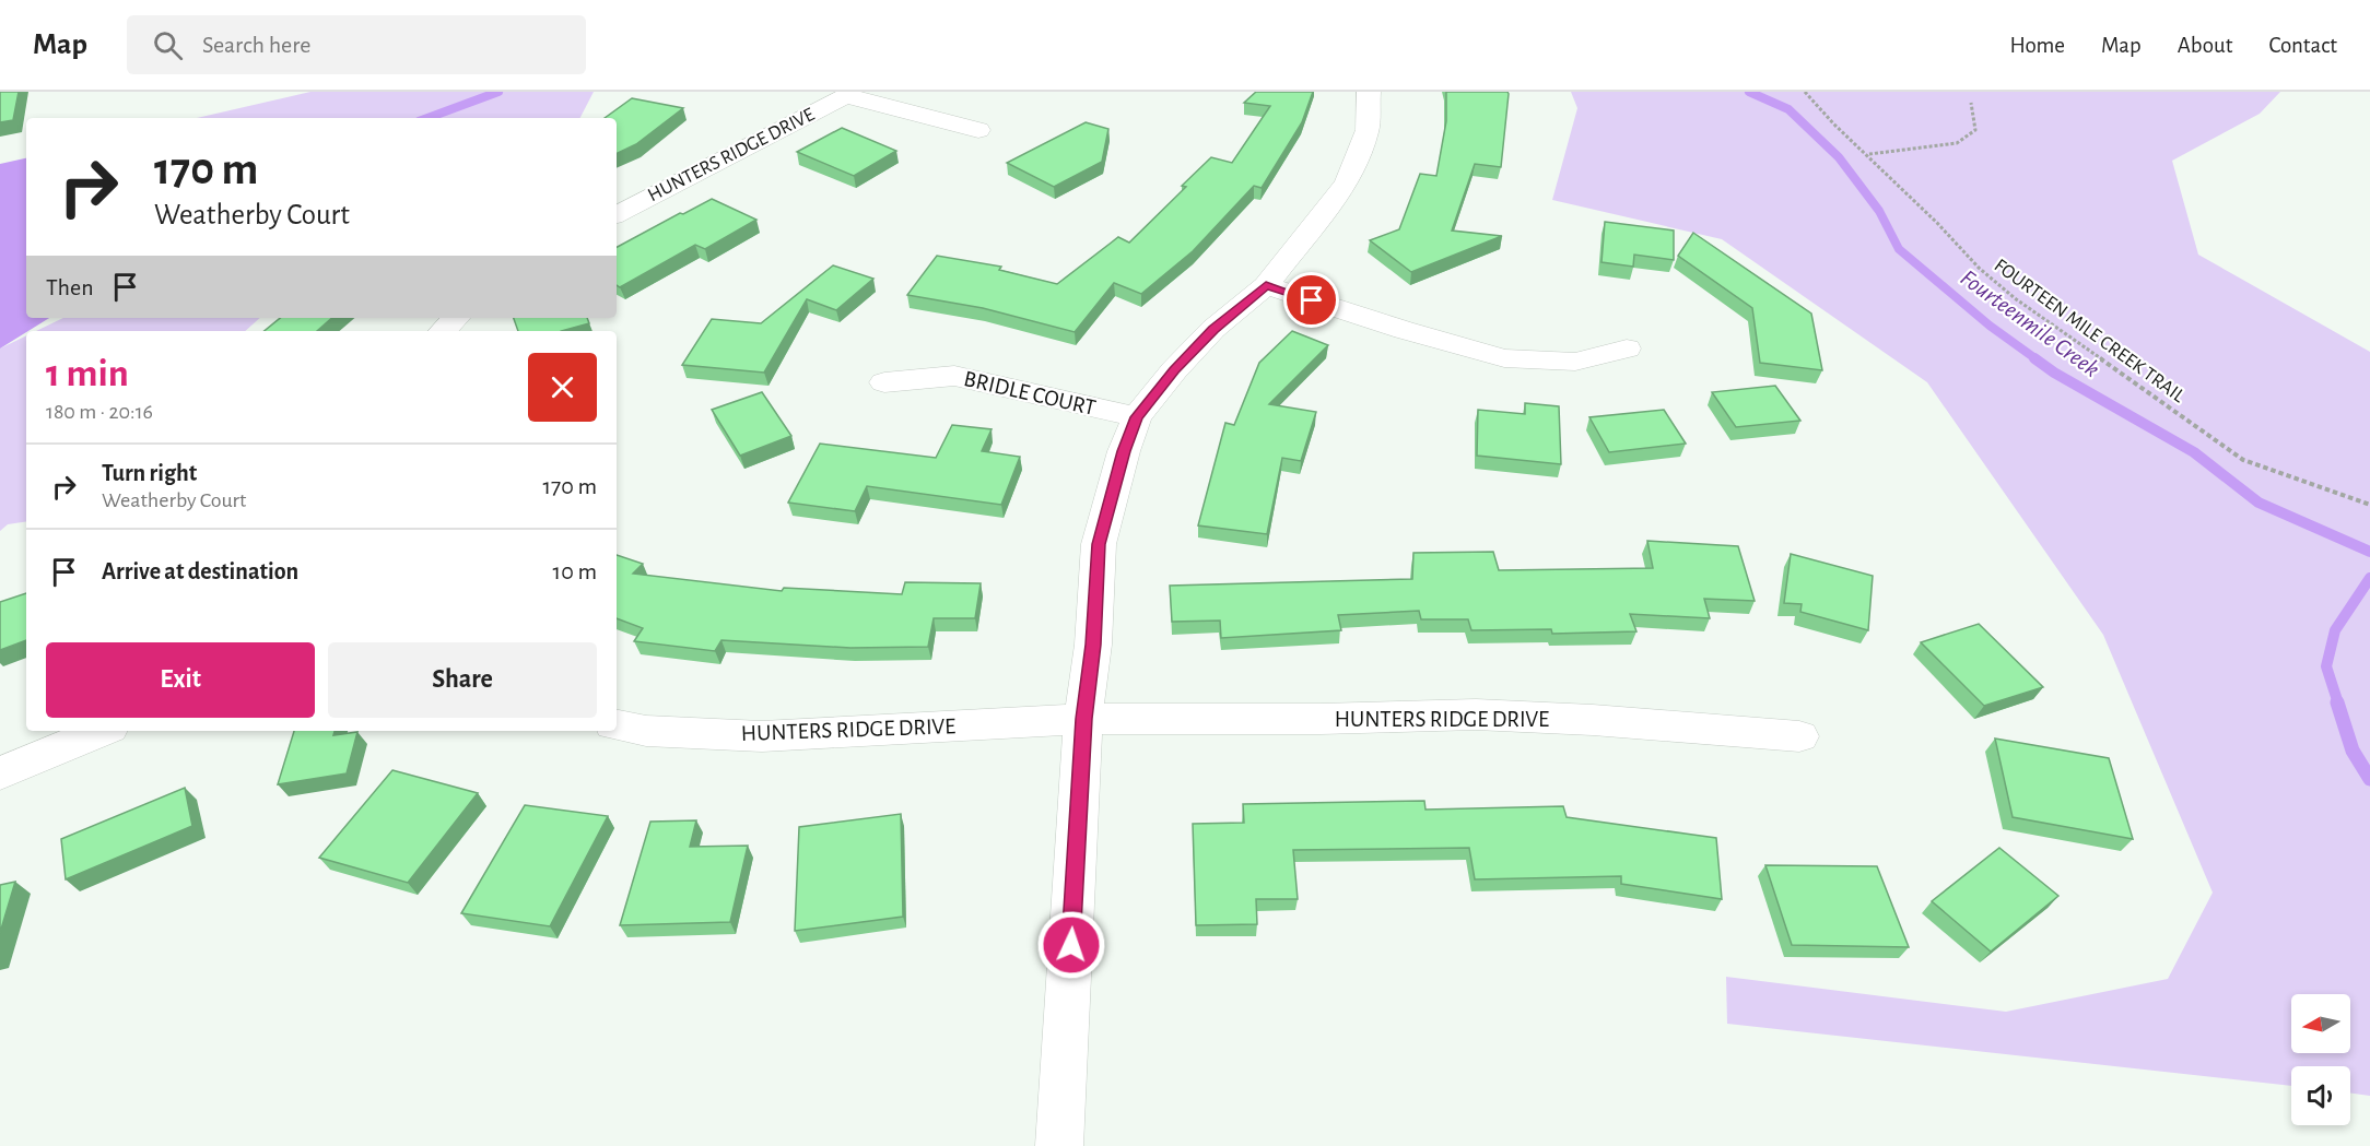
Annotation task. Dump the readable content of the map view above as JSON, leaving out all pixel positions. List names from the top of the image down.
{
  "streets": {
    "street": ["HUNTERS RIDGE DRIVE", "BRIDLE COURT"],
    "path": ["FOURTEEN MILE CREEK TRAIL"]
  },
  "water": ["Fourteenmile Creek"],
  "north": "left",
  "page": {
    "header": "Map",
    "search": "Search here",
    "nav": [
      "Home",
      "Map",
      "About",
      "Contact"
    ],
    "turn": ["170 m", "Weatherby Court"],
    "then": "Then",
    "heading": ["1 min", "180 m · 20:16"],
    "list": [
      {
        "name": "Turn right",
        "note": "Weatherby Court",
        "value": "170 m"
      },
      {
        "name": "Arrive at destination",
        "value": "10 m"
      }
    ],
    "buttons": ["Exit", "Share"]
  }
}
